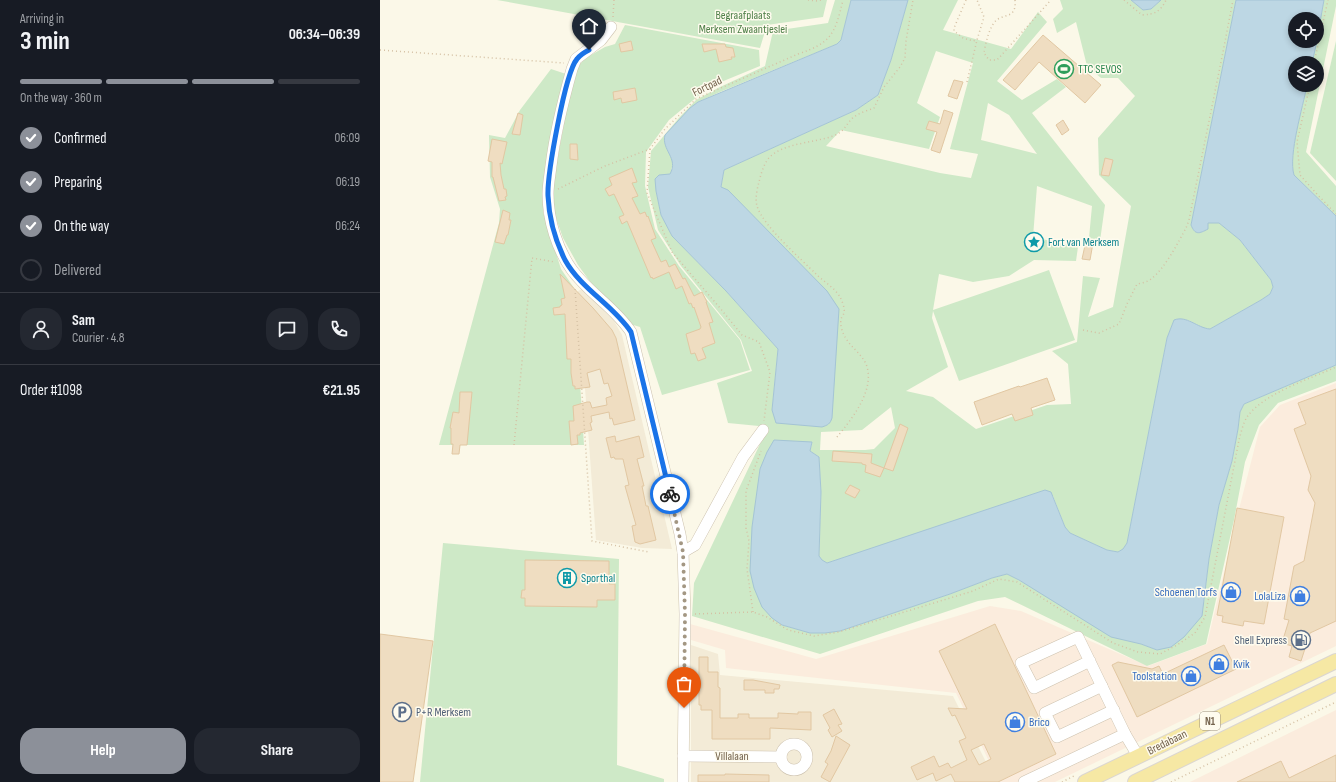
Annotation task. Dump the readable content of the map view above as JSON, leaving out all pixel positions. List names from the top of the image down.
{
  "streets": {
    "main road": ["N1", "Bredabaan"],
    "street": ["Villalaan"],
    "path": ["Fortpad"]
  },
  "parks": ["Begraafplaats Merksem Zwaantjeslei"],
  "places": {
    "sports": ["TTC SEVOS"],
    "place": ["Fort van Merksem"],
    "building": ["Sporthal"],
    "shop": [
      "Schoenen Torfs",
      "LolaLiza",
      "Kvik",
      "Toolstation",
      "Brico"
    ],
    "fuel station": ["Shell Express"],
    "parking": ["P+R Merksem"]
  },
  "page": {
    "heading": ["3 min", "Arriving in", "06:34–06:39"],
    "panel": [
      "Sam",
      "Courier · 4.8",
      "Order #1098",
      "€21.95"
    ],
    "bar": "On the way · 360 m",
    "list": [
      ["Confirmed", "06:09"],
      ["Preparing", "06:19"],
      ["On the way", "06:24"],
      "Delivered"
    ],
    "buttons": ["Help", "Share"]
  }
}
